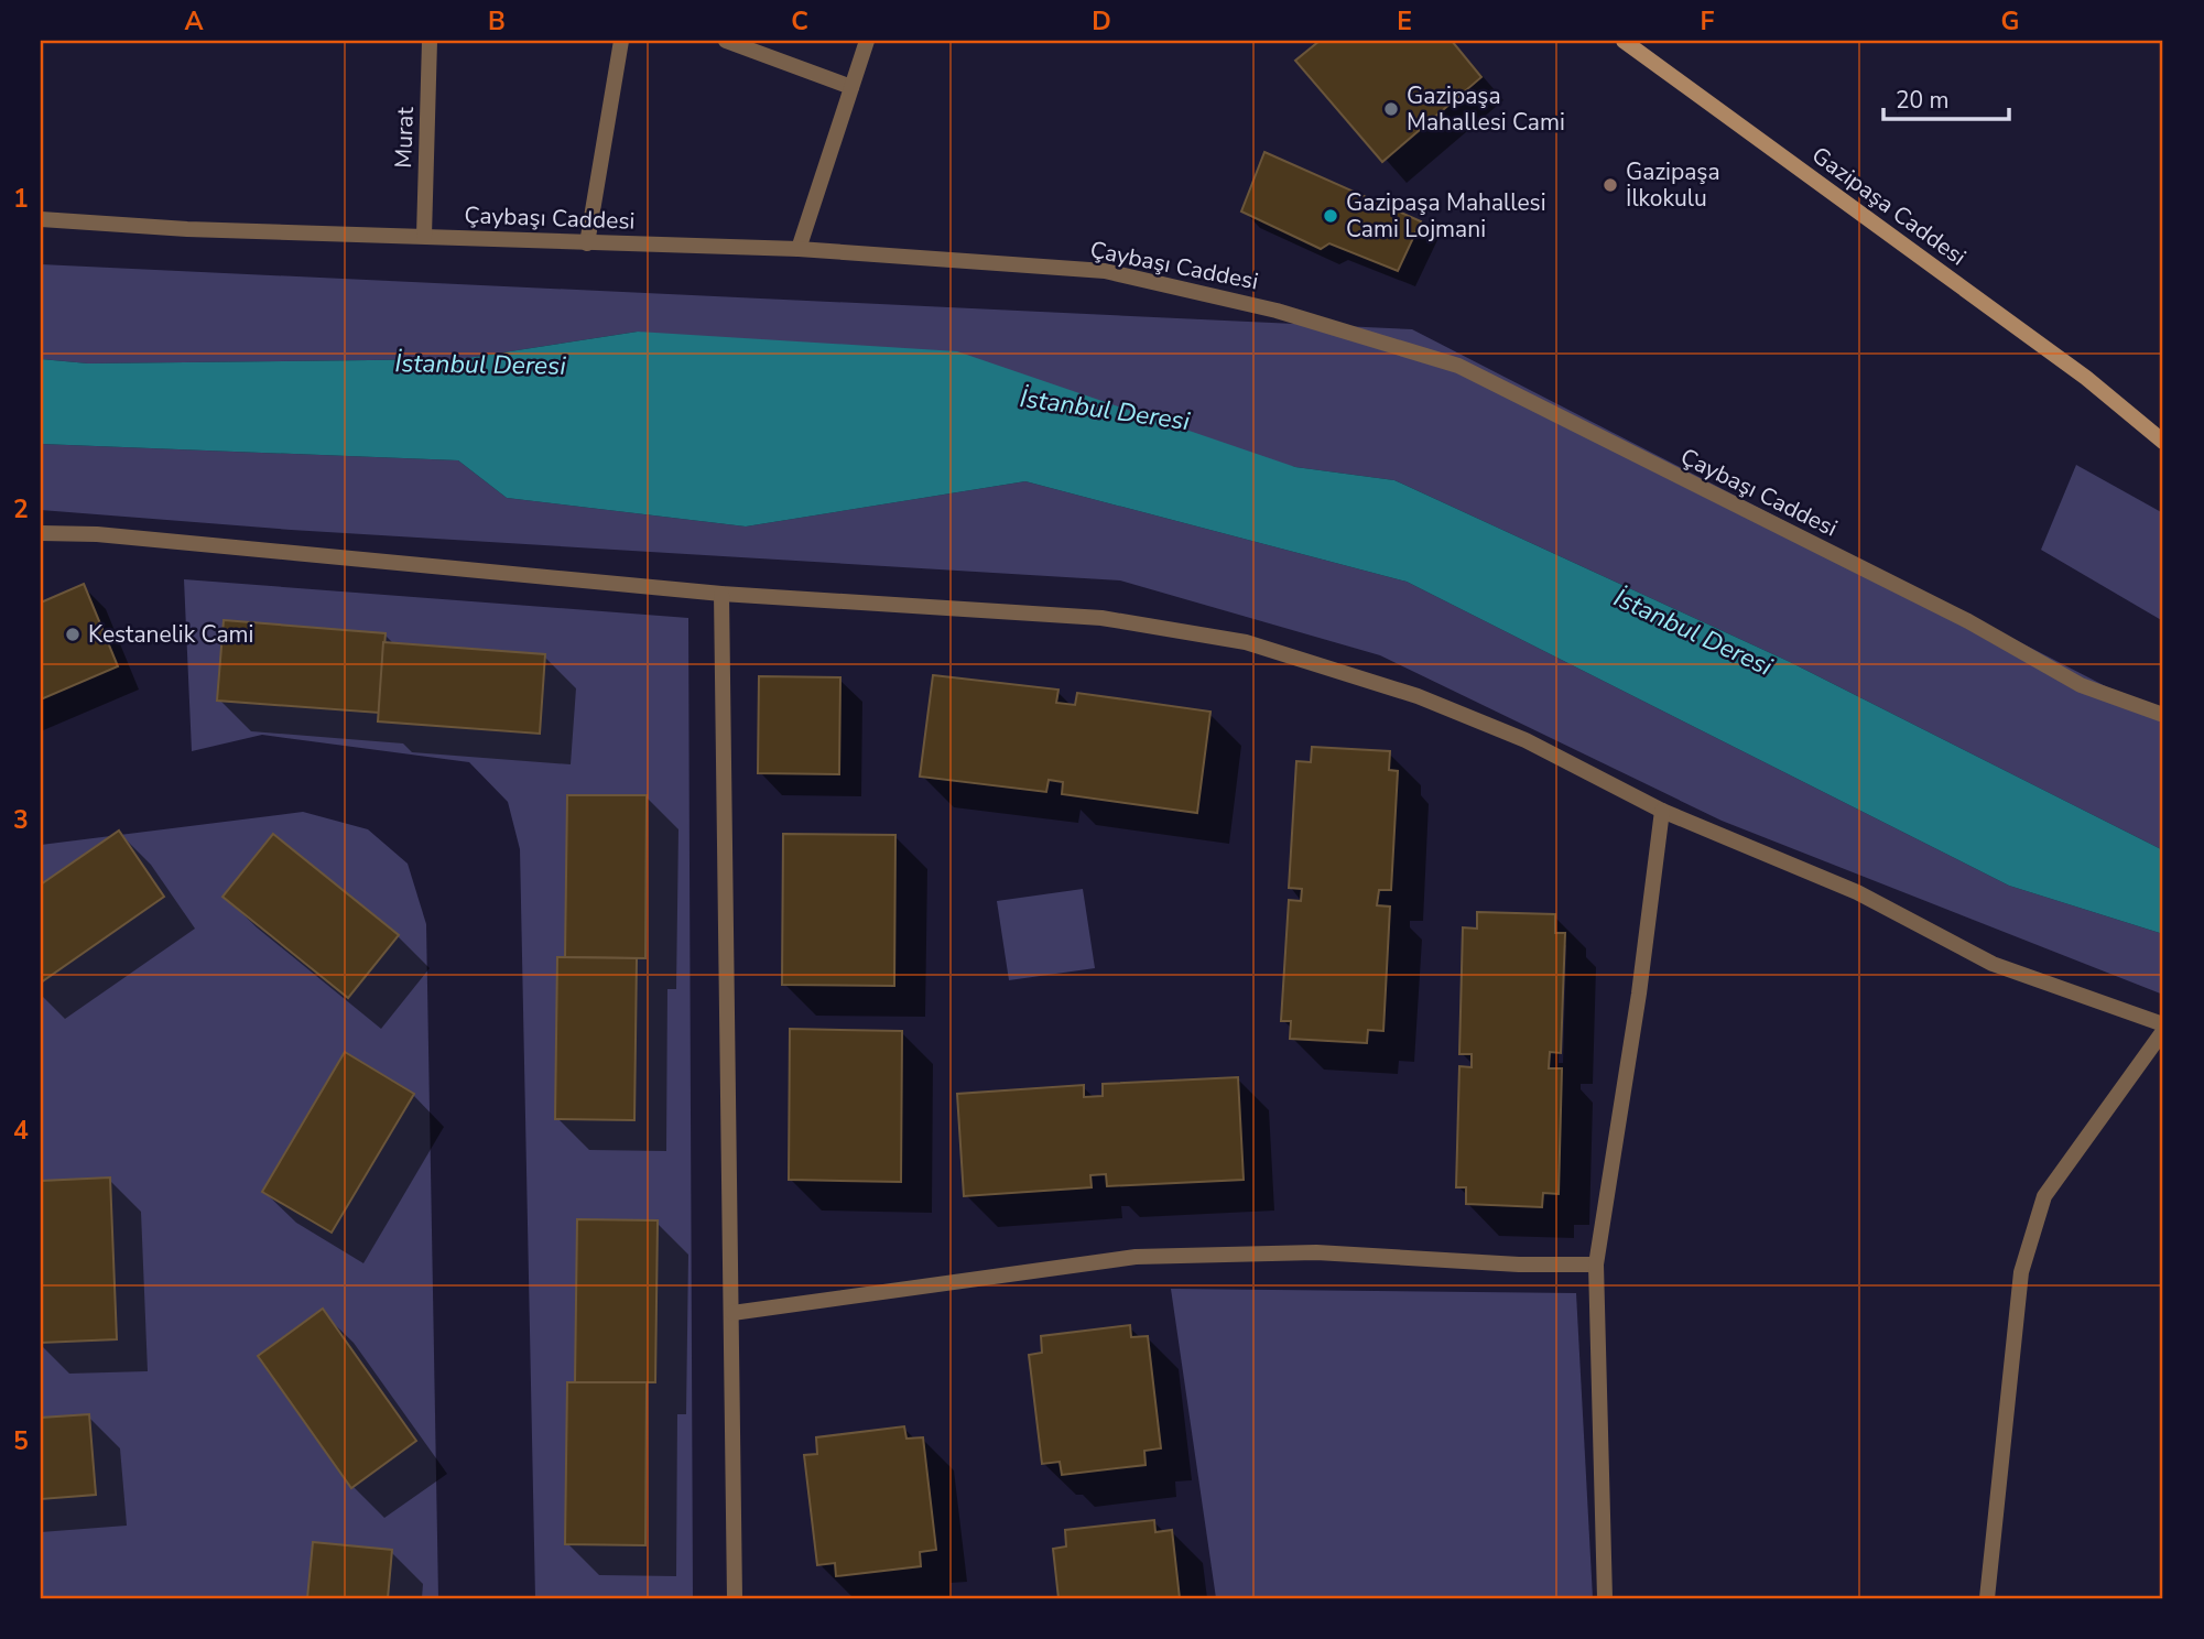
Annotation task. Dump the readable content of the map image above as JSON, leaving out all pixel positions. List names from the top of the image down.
{
  "streets": {
    "street": ["Murat", "Gazipaşa Caddesi", "Çaybaşı Caddesi"]
  },
  "crossings": [
    ["Murat", "Çaybaşı Caddesi"]
  ],
  "water": ["İstanbul Deresi"],
  "places": [
    "Gazipaşa Mahallesi Cami",
    "Gazipaşa İlkokulu",
    "Gazipaşa Mahallesi Cami Lojmani",
    "Kestanelik Cami"
  ],
  "scale_bar": "20 m",
  "grid": {
    "columns": [
      "A",
      "B",
      "C",
      "D",
      "E",
      "F",
      "G"
    ],
    "rows": [
      "1",
      "2",
      "3",
      "4",
      "5"
    ]
  }
}
